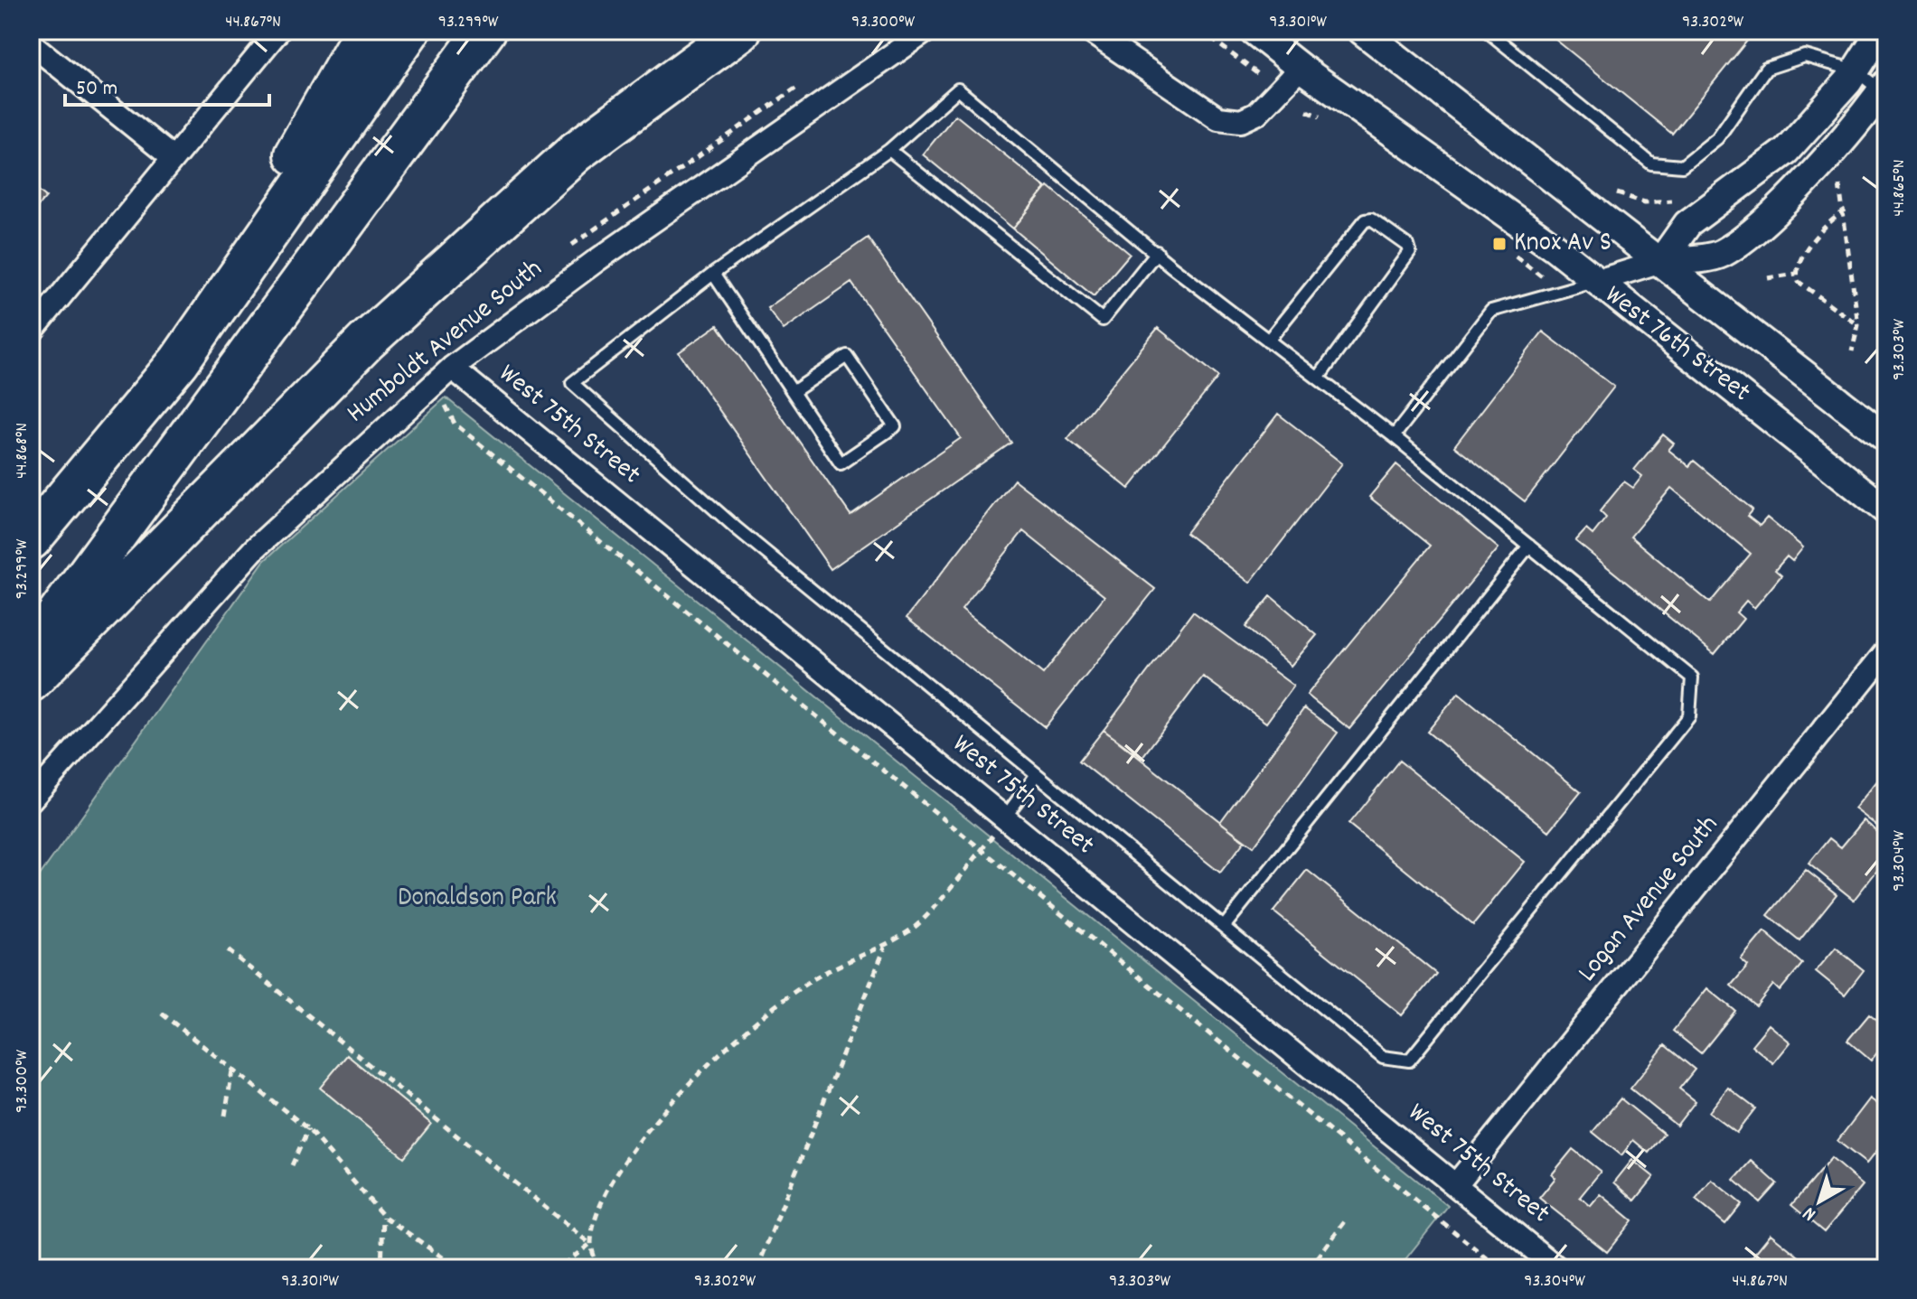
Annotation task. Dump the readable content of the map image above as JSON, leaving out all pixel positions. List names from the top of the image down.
{
  "streets": {
    "street": [
      "Humboldt Avenue South",
      "West 76th Street",
      "West 75th Street",
      "Logan Avenue South"
    ]
  },
  "crossings": [
    ["Humboldt Avenue South", "West 75th Street"],
    ["West 75th Street", "Logan Avenue South"]
  ],
  "parks": ["Donaldson Park"],
  "places": {
    "transit": ["Knox Av S"]
  },
  "scale_bar": "50 m",
  "north": "bottom left",
  "coordinates": [
    "44.867°N",
    "93.299°W",
    "93.300°W",
    "93.301°W",
    "93.302°W",
    "44.865°N",
    "93.303°W",
    "44.868°N",
    "93.304°W"
  ]
}
